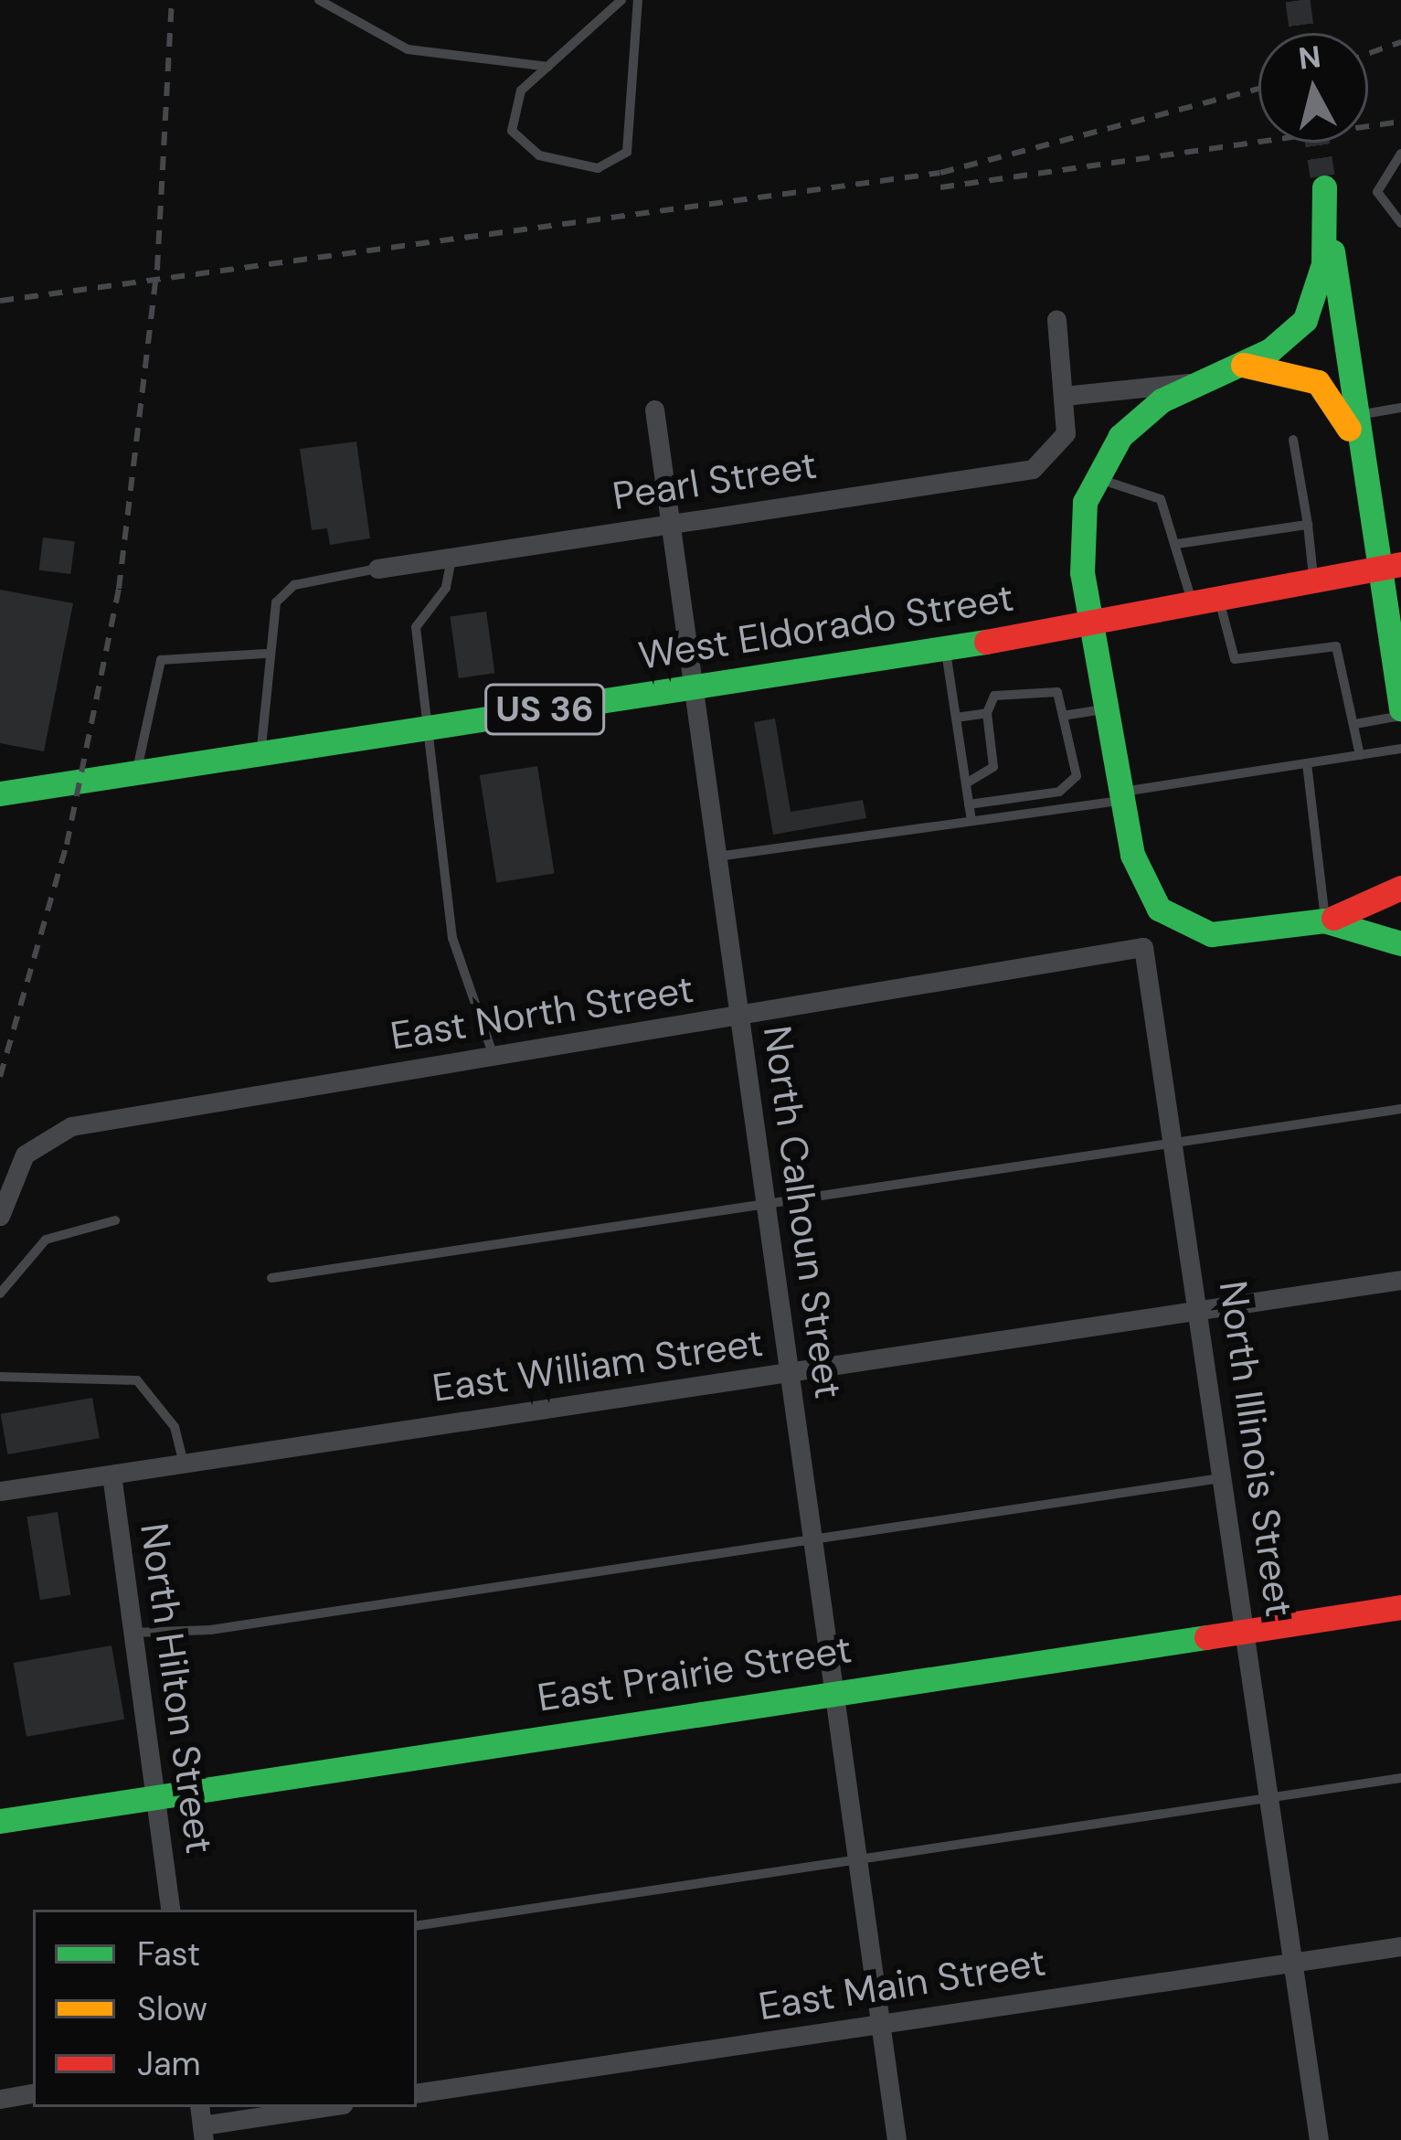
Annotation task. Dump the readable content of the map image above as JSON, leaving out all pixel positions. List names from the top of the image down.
{
  "streets": {
    "street": [
      "Pearl Street",
      "West Eldorado Street",
      "US 36",
      "East North Street",
      "North Calhoun Street",
      "East William Street",
      "North Illinois Street",
      "East Prairie Street",
      "North Hilton Street",
      "East Main Street"
    ]
  },
  "crossings": [
    ["Pearl Street", "North Calhoun Street"],
    ["West Eldorado Street", "North Calhoun Street"],
    ["East North Street", "North Calhoun Street"],
    ["East North Street", "North Illinois Street"],
    ["North Calhoun Street", "East William Street"],
    ["North Calhoun Street", "East Prairie Street"],
    ["North Calhoun Street", "East Main Street"],
    ["East William Street", "North Illinois Street"],
    ["East William Street", "North Hilton Street"],
    ["North Illinois Street", "East Prairie Street"],
    ["North Illinois Street", "East Main Street"],
    ["East Prairie Street", "North Hilton Street"]
  ],
  "legend": ["Fast", "Slow", "Jam"],
  "north": "top"
}
